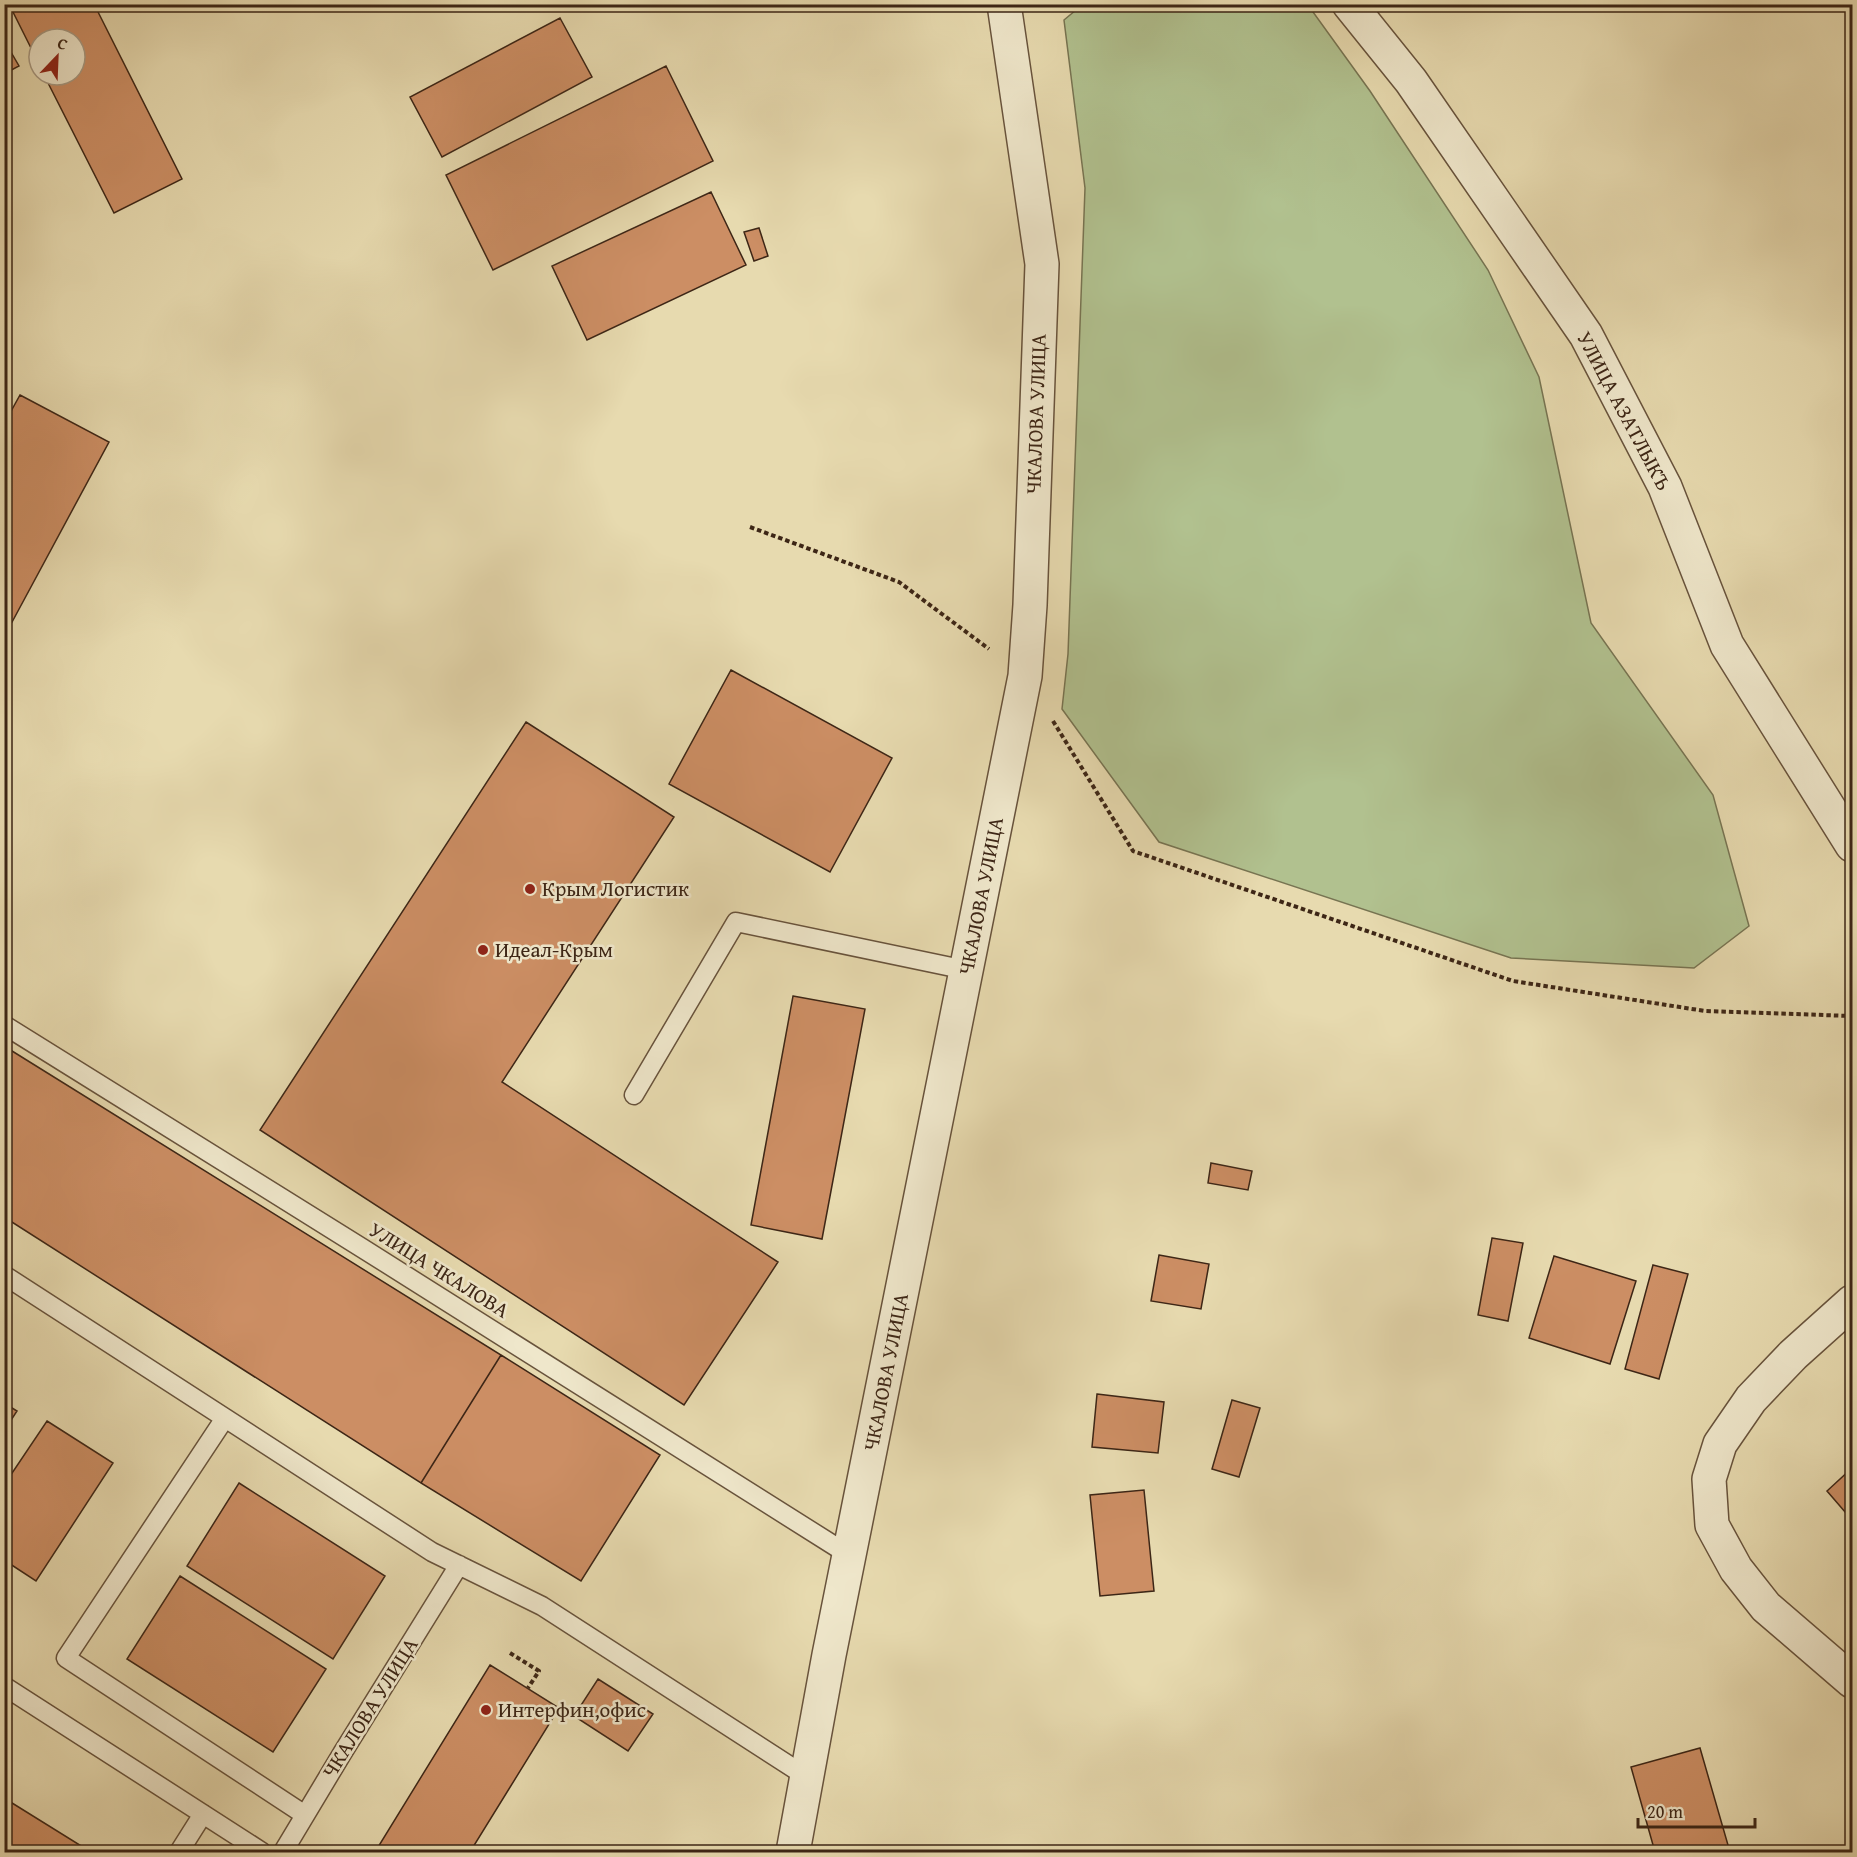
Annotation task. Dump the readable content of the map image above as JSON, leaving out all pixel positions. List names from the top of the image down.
{
  "streets": {
    "street": ["УЛИЦА АЗАТЛЫКЪ", "ЧКАЛОВА УЛИЦА"],
    "lane": ["УЛИЦА ЧКАЛОВА"]
  },
  "crossings": [
    ["ЧКАЛОВА УЛИЦА", "УЛИЦА ЧКАЛОВА"]
  ],
  "places": ["Крым Логистик", "Идеал-Крым", "Интерфин,офис"],
  "scale_bar": "20 m",
  "north": "top right"
}
